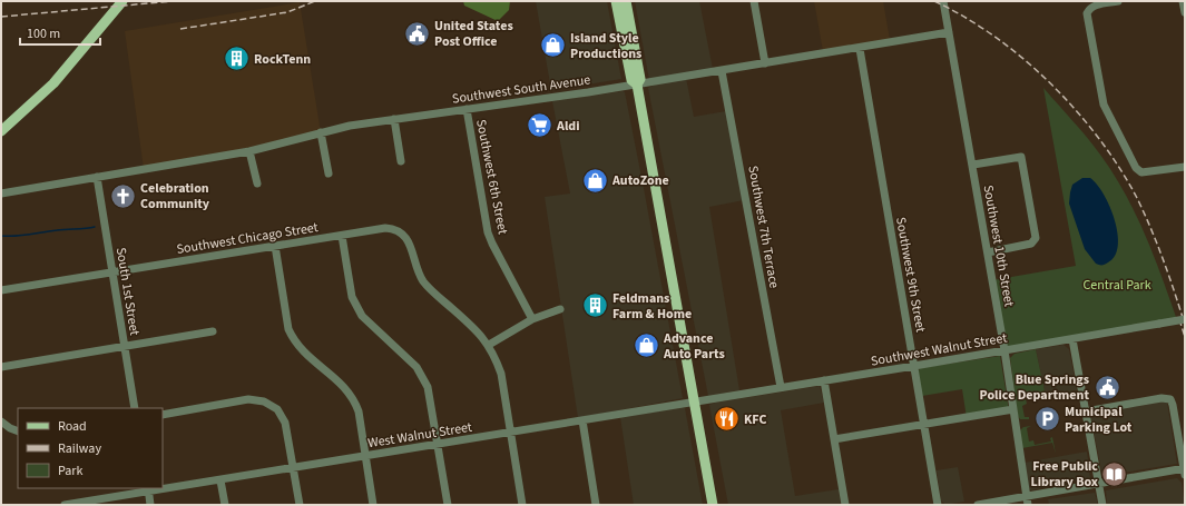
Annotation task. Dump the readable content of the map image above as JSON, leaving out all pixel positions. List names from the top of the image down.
{
  "streets": {
    "street": [
      "Southwest South Avenue",
      "Southwest 6th Street",
      "Southwest 7th Terrace",
      "Southwest Chicago Street",
      "Southwest 10th Street",
      "Southwest 9th Street",
      "South 1st Street",
      "Southwest Walnut Street",
      "West Walnut Street"
    ]
  },
  "crossings": [
    ["Southwest South Avenue", "Southwest 6th Street"],
    ["Southwest South Avenue", "Southwest 7th Terrace"],
    ["Southwest South Avenue", "Southwest 10th Street"],
    ["Southwest South Avenue", "Southwest 9th Street"],
    ["Southwest South Avenue", "South 1st Street"],
    ["Southwest 7th Terrace", "Southwest Walnut Street"],
    ["Southwest Chicago Street", "South 1st Street"],
    ["Southwest 10th Street", "Southwest Walnut Street"],
    ["Southwest 9th Street", "Southwest Walnut Street"],
    ["Southwest Walnut Street", "West Walnut Street"]
  ],
  "parks": ["Central Park"],
  "places": {
    "public building": ["United States Post Office", "Blue Springs Police Department"],
    "shop": ["Island Style Productions", "AutoZone", "Advance Auto Parts"],
    "building": ["RockTenn", "Feldmans Farm & Home"],
    "supermarket": ["Aldi"],
    "church": ["Celebration Community"],
    "restaurant": ["KFC"],
    "parking": ["Municipal Parking Lot"],
    "library": ["Free Public Library Box"]
  },
  "legend": ["Road", "Railway", "Park"],
  "scale_bar": "100 m"
}
